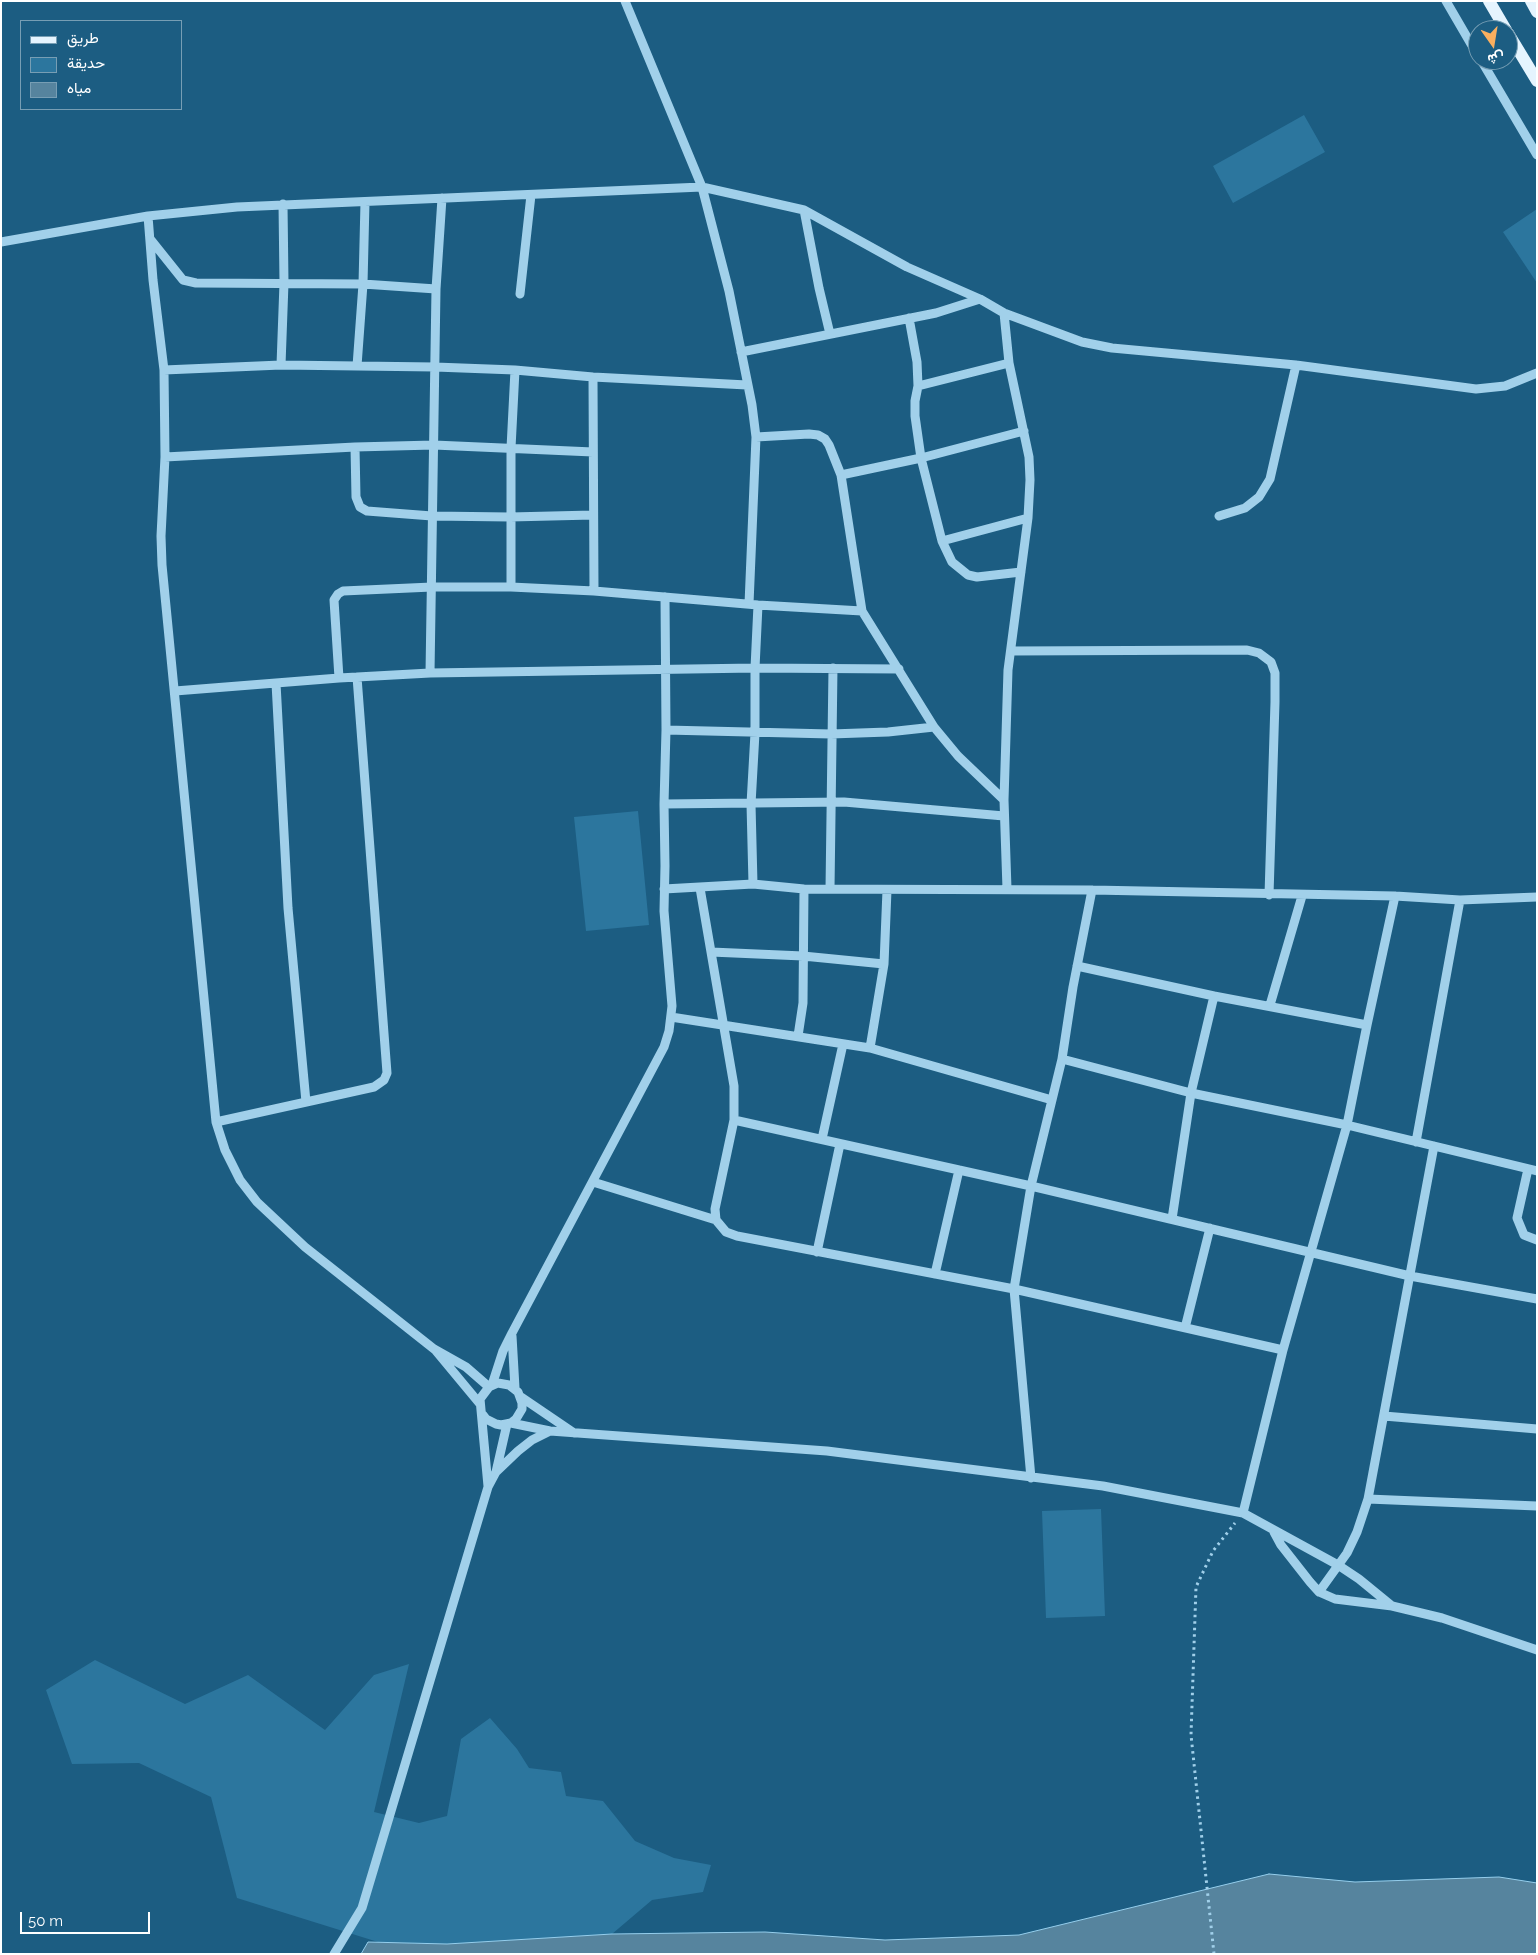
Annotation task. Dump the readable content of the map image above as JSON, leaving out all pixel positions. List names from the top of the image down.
{
  "legend": ["طريق", "حديقة", "مياه"],
  "scale_bar": "50 m",
  "north": "bottom"
}
